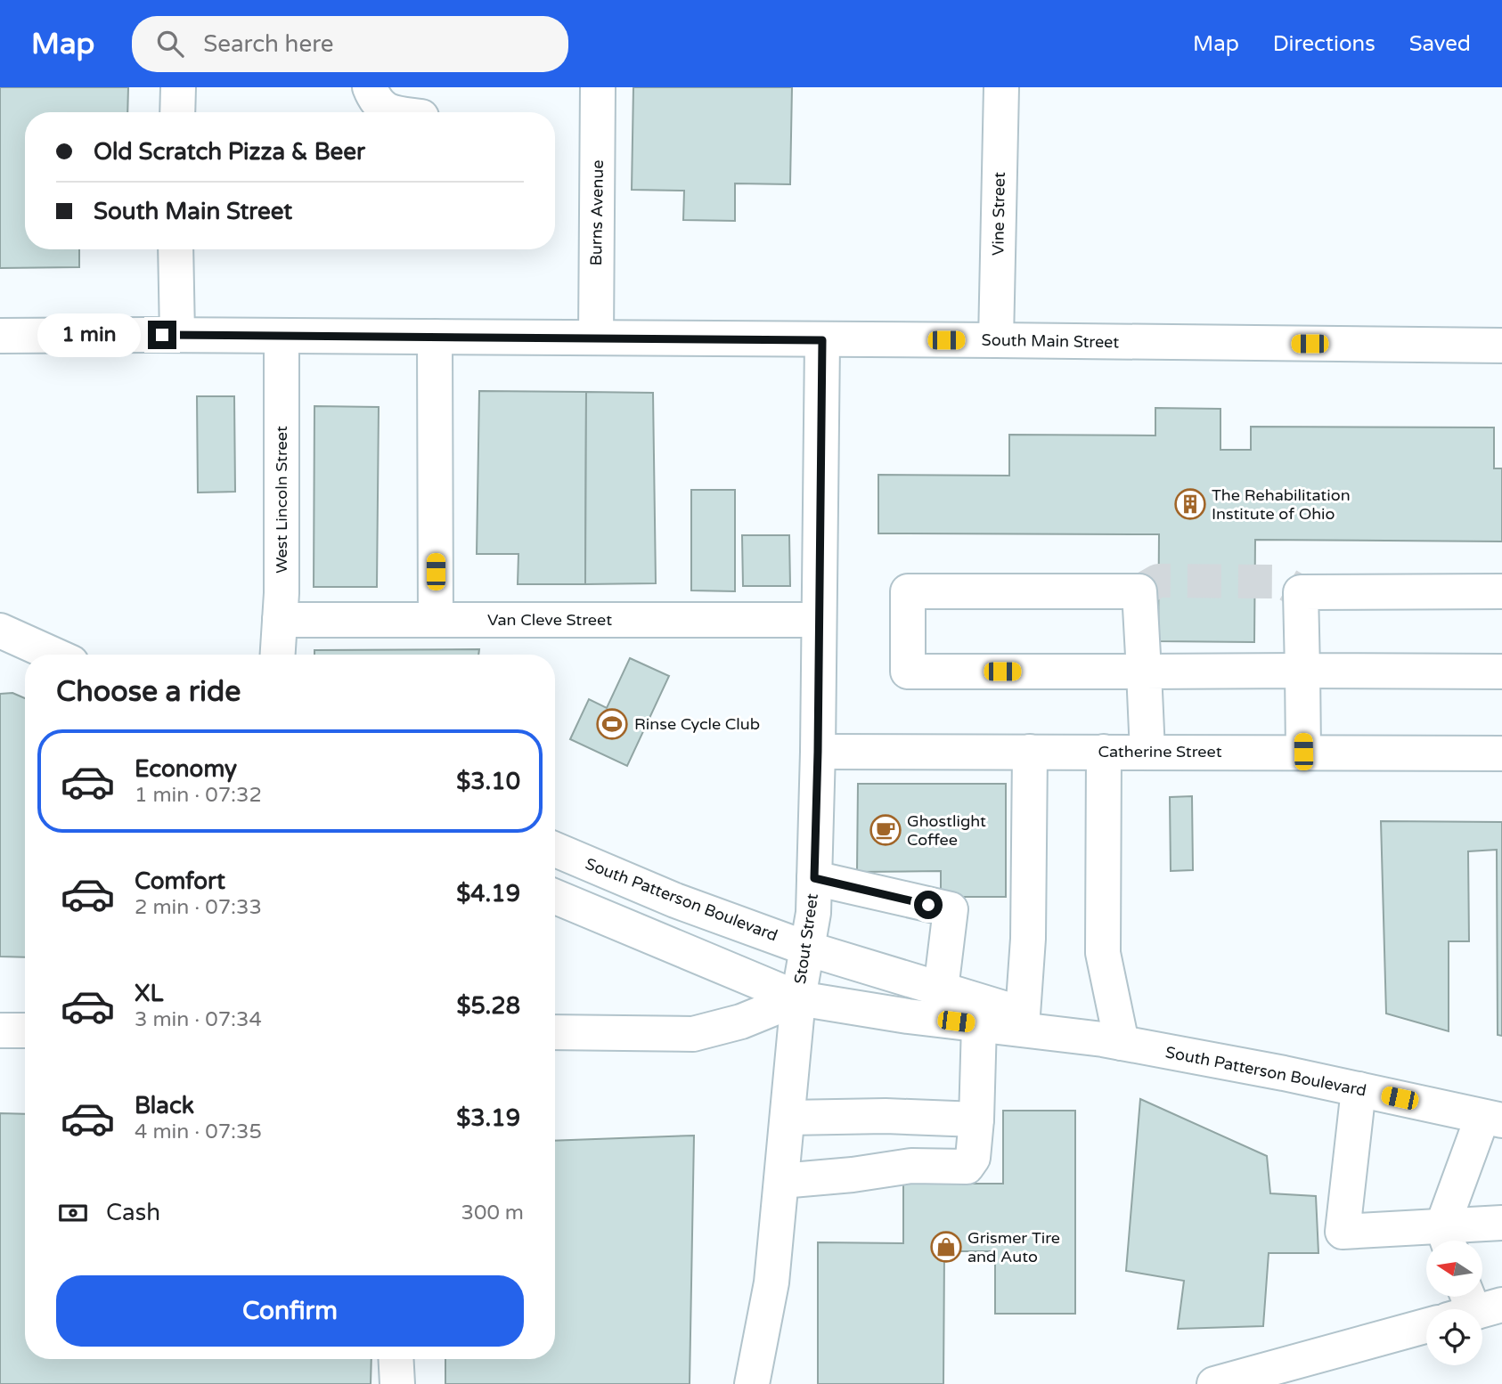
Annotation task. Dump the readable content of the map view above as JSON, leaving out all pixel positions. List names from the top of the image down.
{
  "streets": {
    "main road": [
      "Burns Avenue",
      "Vine Street",
      "South Main Street",
      "West Lincoln Street",
      "Van Cleve Street",
      "Catherine Street",
      "South Patterson Boulevard",
      "Stout Street"
    ]
  },
  "crossings": [
    ["Burns Avenue", "South Main Street"],
    ["Vine Street", "South Main Street"],
    ["South Main Street", "West Lincoln Street"],
    ["South Main Street", "Stout Street"],
    ["West Lincoln Street", "Van Cleve Street"],
    ["Van Cleve Street", "Stout Street"],
    ["Catherine Street", "Stout Street"],
    ["South Patterson Boulevard", "Stout Street"]
  ],
  "places": {
    "building": ["The Rehabilitation Institute of Ohio"],
    "sports": ["Rinse Cycle Club"],
    "cafe": ["Ghostlight Coffee"],
    "shop": ["Grismer Tire and Auto"]
  },
  "north": "left",
  "page": {
    "header": "Map",
    "search": "Search here",
    "nav": ["Map", "Directions", "Saved"],
    "banner": ["Old Scratch Pizza & Beer", "South Main Street"],
    "bubble": "1 min",
    "heading": "Choose a ride",
    "list": [
      {
        "name": "Economy",
        "note": "1 min · 07:32",
        "value": "$3.10"
      },
      {
        "name": "Comfort",
        "note": "2 min · 07:33",
        "value": "$4.19"
      },
      {
        "name": "XL",
        "note": "3 min · 07:34",
        "value": "$5.28"
      },
      {
        "name": "Black",
        "note": "4 min · 07:35",
        "value": "$3.19"
      }
    ],
    "pay": ["Cash", "300 m"],
    "buttons": "Confirm"
  }
}
